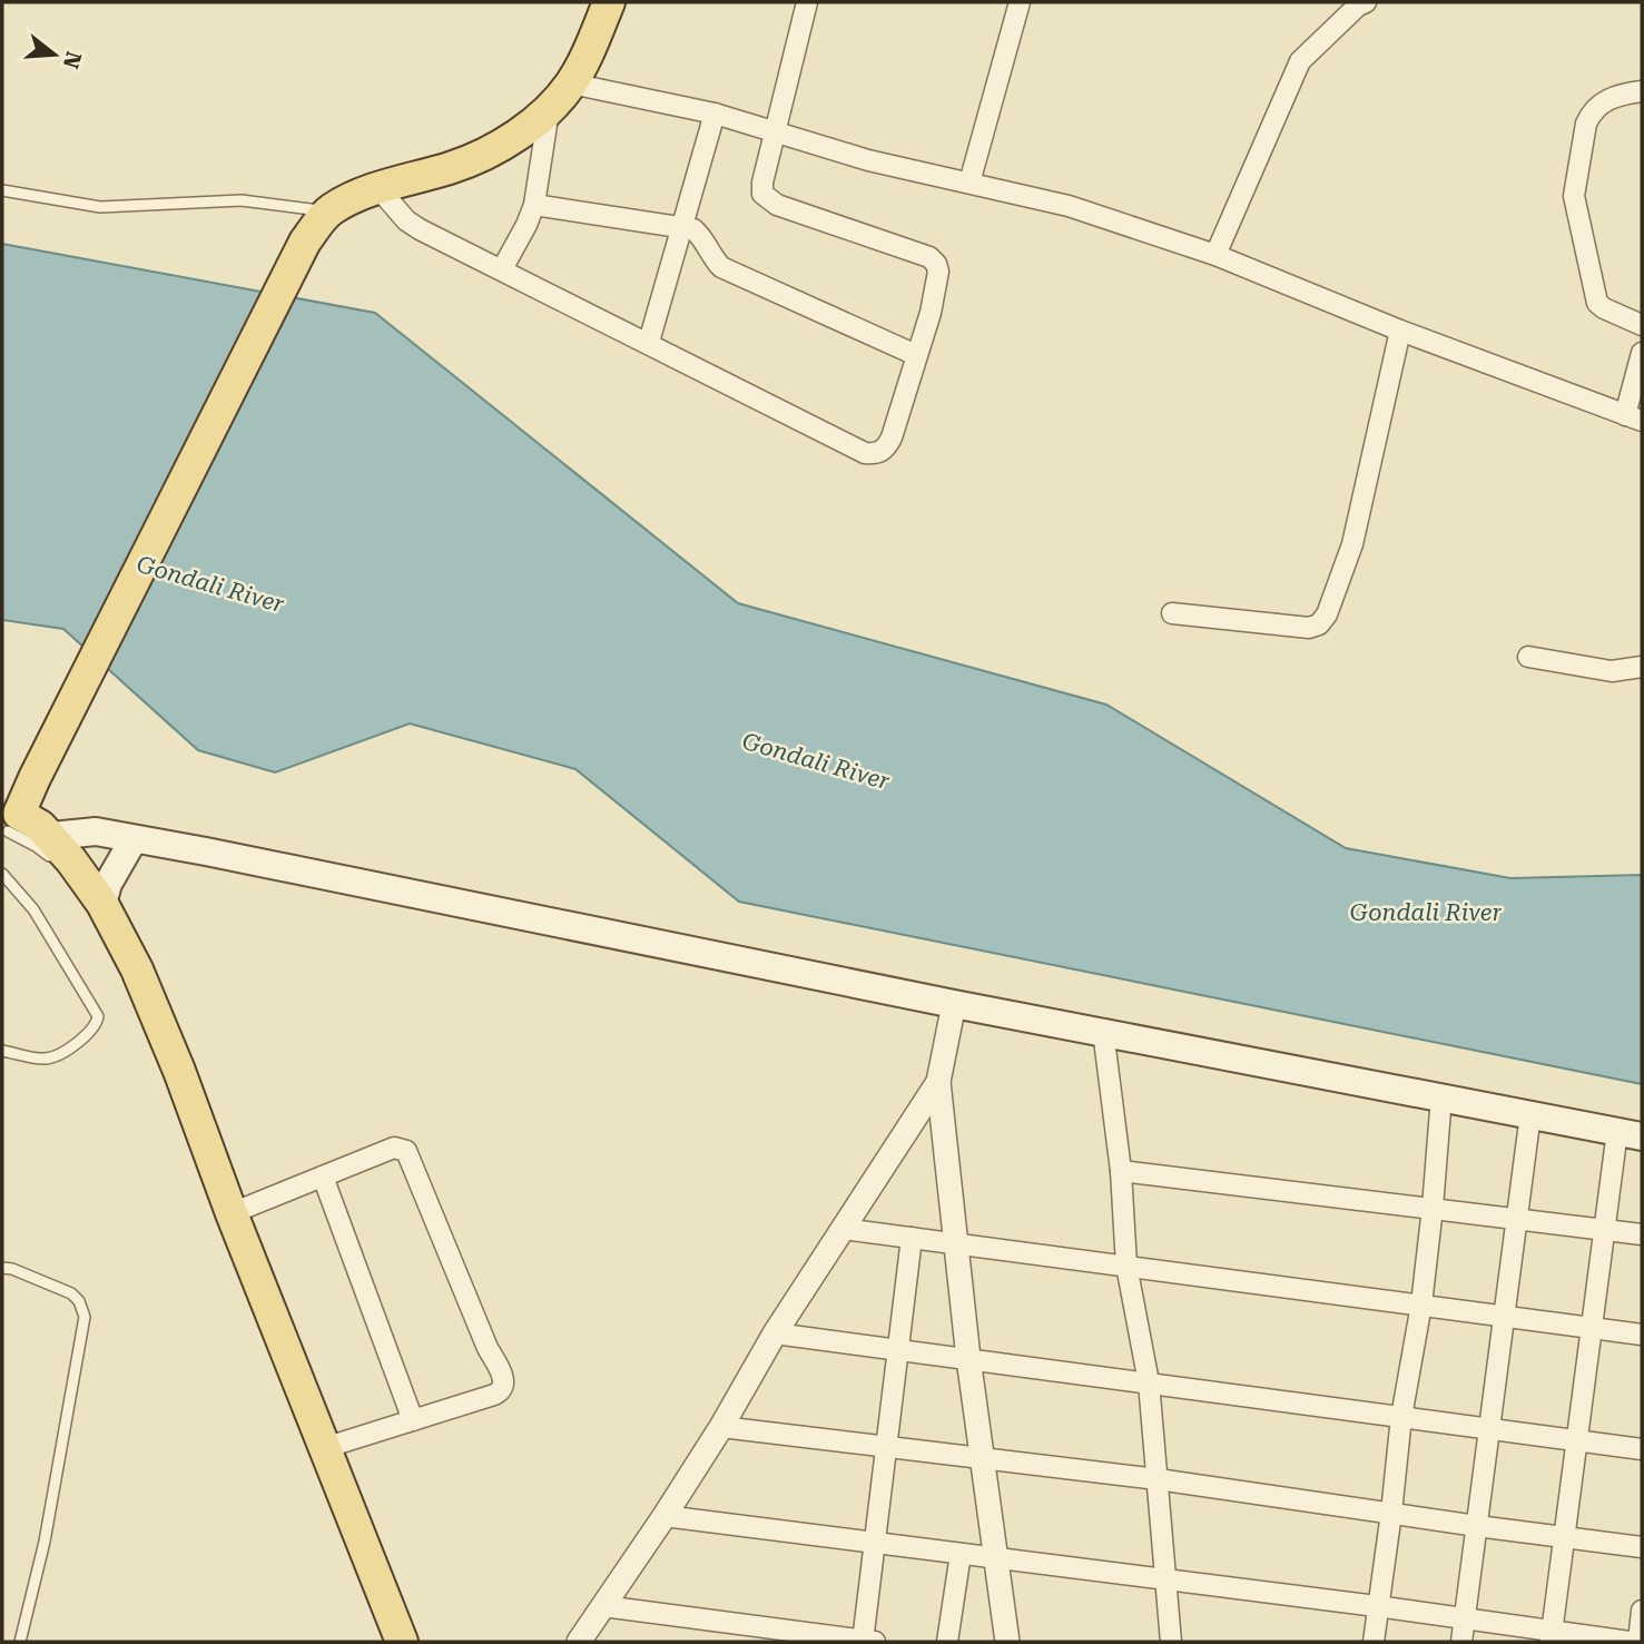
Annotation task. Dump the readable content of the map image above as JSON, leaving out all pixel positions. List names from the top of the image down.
{
  "water": ["Gondali River"],
  "north": "right"
}
